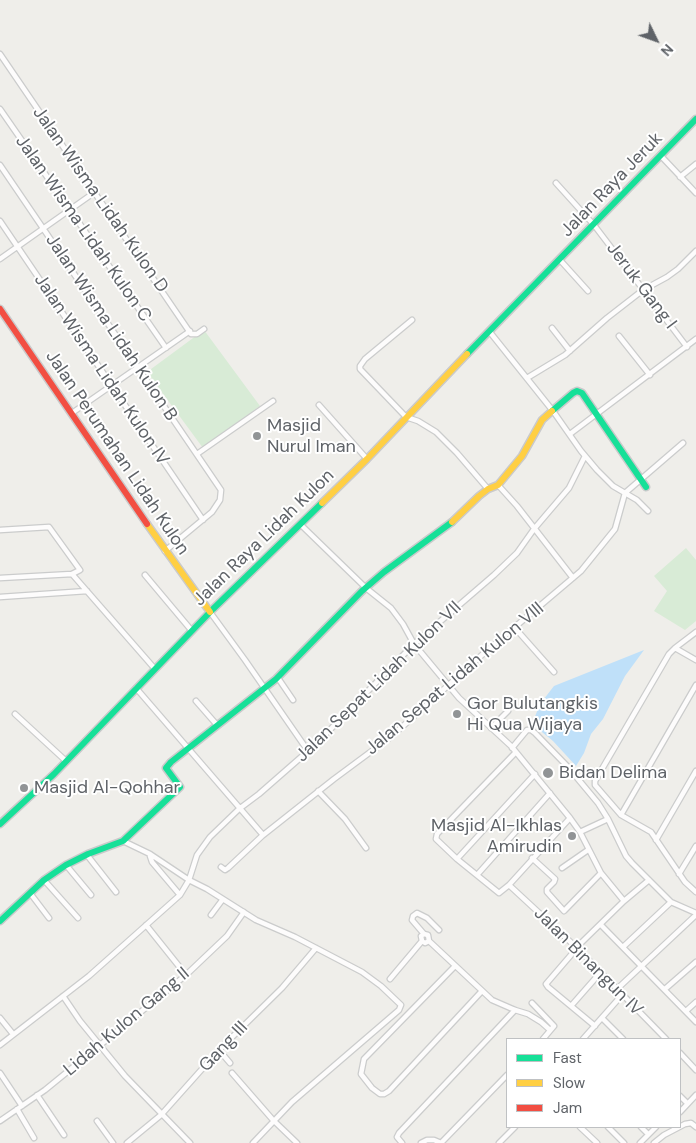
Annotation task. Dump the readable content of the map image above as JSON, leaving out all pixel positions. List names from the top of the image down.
{
  "streets": {
    "street": [
      "Jalan Raya Jeruk",
      "Jalan Wisma Lidah Kulon D",
      "Jalan Wisma Lidah Kulon C",
      "Jeruk Gang I",
      "Jalan Wisma Lidah Kulon B",
      "Jalan Wisma Lidah Kulon IV",
      "Jalan Perumahan Lidah Kulon",
      "Jalan Raya Lidah Kulon",
      "Jalan Sepat Lidah Kulon VIII",
      "Jalan Sepat Lidah Kulon VII",
      "Jalan Binangun IV",
      "Lidah Kulon Gang II",
      "Gang III"
    ]
  },
  "crossings": [
    ["Jalan Raya Jeruk", "Jeruk Gang I"],
    ["Jalan Raya Jeruk", "Jalan Raya Lidah Kulon"],
    ["Jalan Wisma Lidah Kulon B", "Jalan Wisma Lidah Kulon IV"],
    ["Jalan Perumahan Lidah Kulon", "Jalan Raya Lidah Kulon"]
  ],
  "places": [
    "Masjid Nurul Iman",
    "Gor Bulutangkis Hi Qua Wijaya",
    "Bidan Delima",
    "Masjid Al-Qohhar",
    "Masjid Al-Ikhlas Amirudin"
  ],
  "legend": ["Fast", "Slow", "Jam"],
  "north": "bottom right"
}
